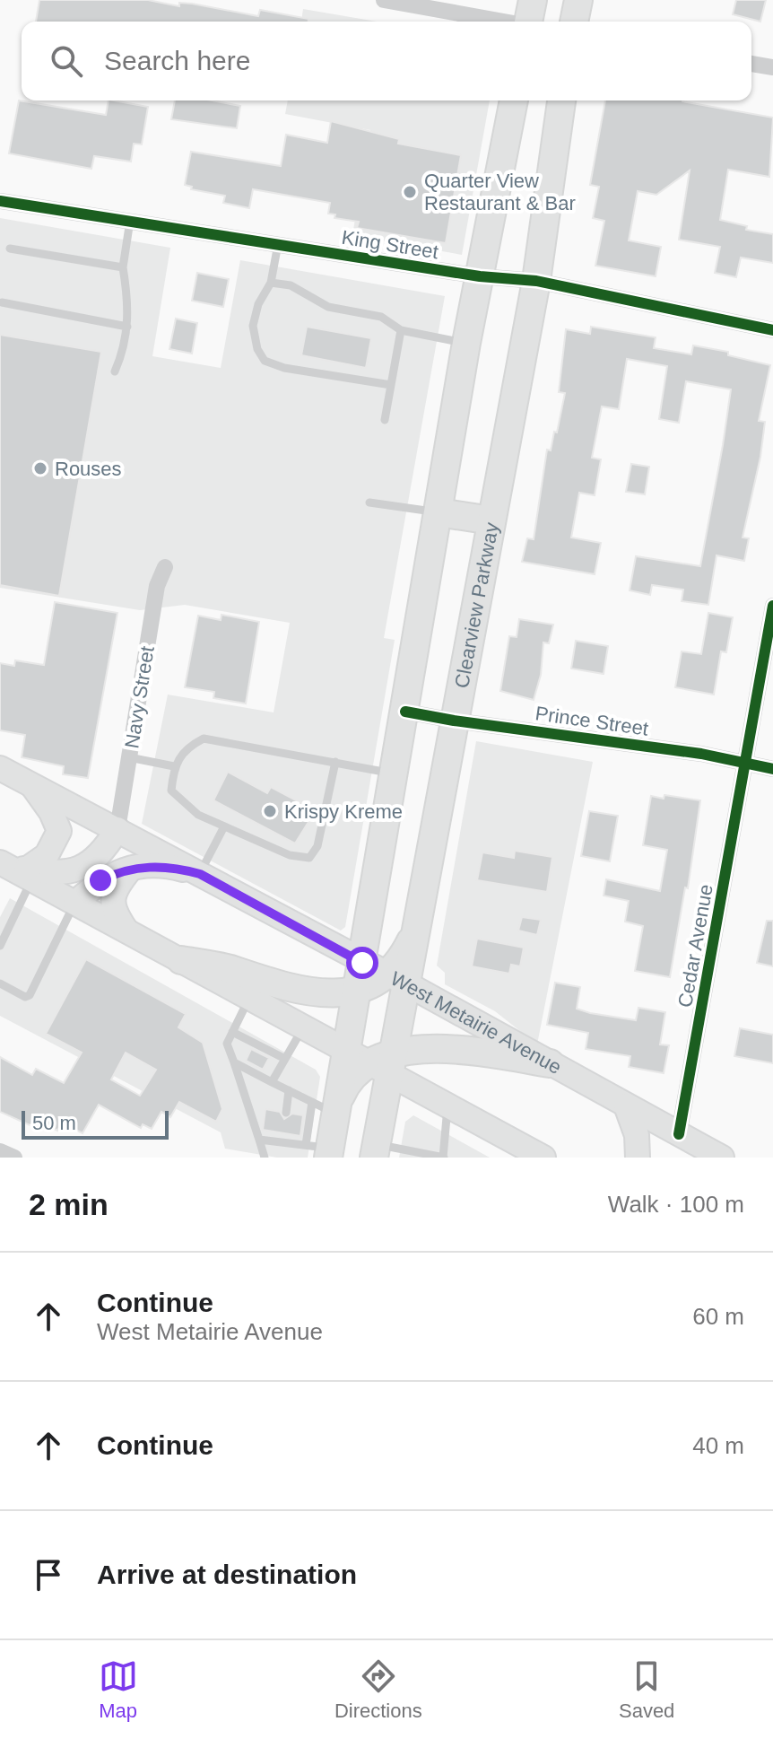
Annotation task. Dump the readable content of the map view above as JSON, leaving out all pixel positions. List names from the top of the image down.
{
  "streets": {
    "highway": ["Clearview Parkway"],
    "main road": ["West Metairie Avenue"],
    "street": [
      "King Street",
      "Navy Street",
      "Prince Street",
      "Cedar Avenue"
    ]
  },
  "crossings": [
    ["King Street", "Clearview Parkway"],
    ["Clearview Parkway", "Prince Street"],
    ["Clearview Parkway", "West Metairie Avenue"],
    ["Navy Street", "West Metairie Avenue"],
    ["Prince Street", "Cedar Avenue"],
    ["Cedar Avenue", "West Metairie Avenue"]
  ],
  "places": ["Quarter View Restaurant & Bar", "Rouses", "Krispy Kreme"],
  "scale_bar": "50 m",
  "page": {
    "search": "Search here",
    "scale": "50 m",
    "heading": ["2 min", "Walk · 100 m"],
    "list": [
      ["Continue", "West Metairie Avenue", "60 m"],
      ["Continue", "40 m"],
      "Arrive at destination"
    ],
    "nav": ["Map", "Directions", "Saved"]
  }
}
